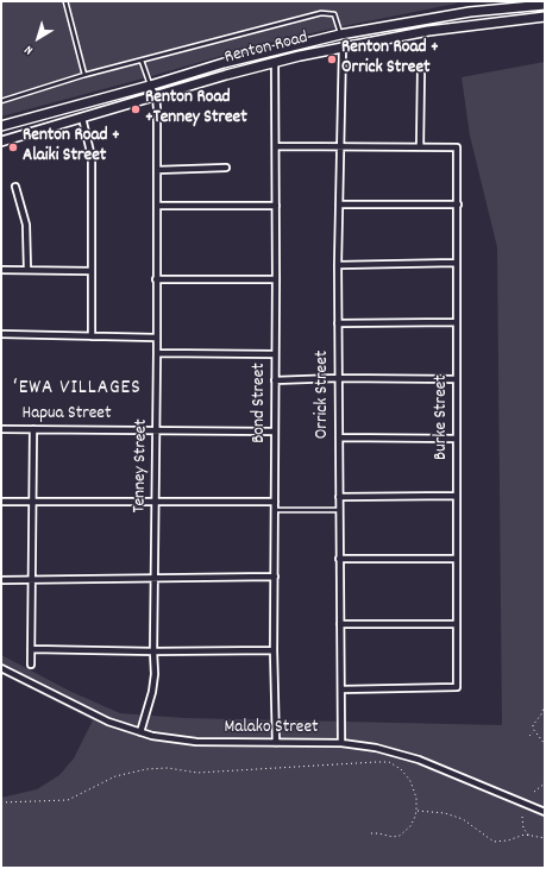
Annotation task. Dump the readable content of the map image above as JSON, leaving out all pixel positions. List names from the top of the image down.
{
  "streets": {
    "street": [
      "Renton Road",
      "Orrick Street",
      "Bond Street",
      "Hapua Street",
      "Burke Street",
      "Tenney Street",
      "Malako Street"
    ]
  },
  "crossings": [
    ["Renton Road", "Orrick Street"],
    ["Renton Road", "Bond Street"],
    ["Renton Road", "Tenney Street"],
    ["Orrick Street", "Burke Street"],
    ["Orrick Street", "Malako Street"],
    ["Bond Street", "Hapua Street"],
    ["Bond Street", "Malako Street"],
    ["Hapua Street", "Tenney Street"],
    ["Tenney Street", "Malako Street"]
  ],
  "districts": ["‘EWA VILLAGES"],
  "places": ["Renton Road + Orrick Street", "Renton Road +Tenney Street", "Renton Road + Alaiki Street"],
  "north": "bottom left"
}
